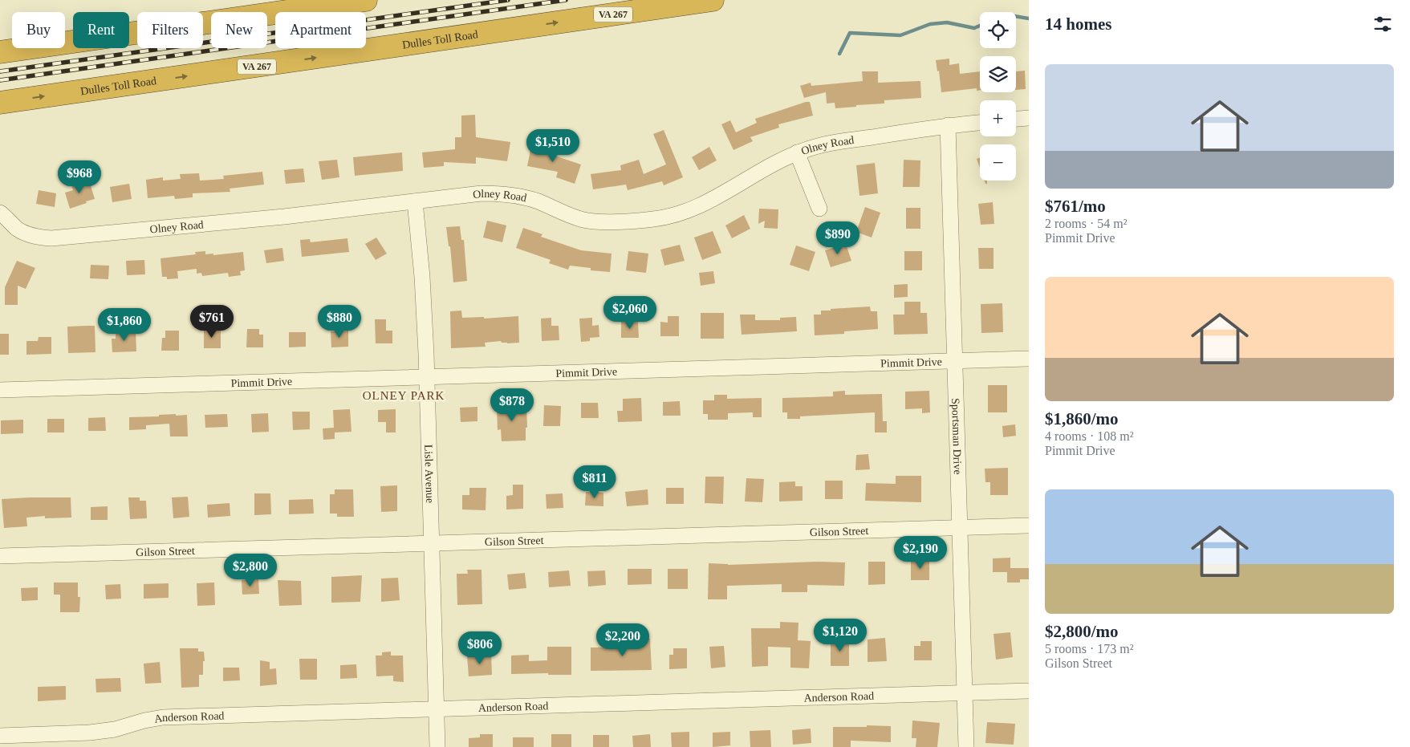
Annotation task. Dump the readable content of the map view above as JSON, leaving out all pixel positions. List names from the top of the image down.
{
  "streets": {
    "highway": ["VA 267", "Dulles Toll Road"],
    "street": [
      "Olney Road",
      "Pimmit Drive",
      "Sportsman Drive",
      "Lisle Avenue",
      "Gilson Street",
      "Anderson Road"
    ]
  },
  "crossings": [
    ["Olney Road", "Sportsman Drive"],
    ["Olney Road", "Lisle Avenue"],
    ["Pimmit Drive", "Sportsman Drive"],
    ["Pimmit Drive", "Lisle Avenue"],
    ["Sportsman Drive", "Gilson Street"],
    ["Sportsman Drive", "Anderson Road"],
    ["Lisle Avenue", "Gilson Street"],
    ["Lisle Avenue", "Anderson Road"]
  ],
  "districts": ["OLNEY PARK"],
  "page": {
    "heading": "14 homes",
    "map_buttons": ["+", "−"],
    "chip": [
      "Buy",
      "Rent",
      "Filters",
      "New",
      "Apartment"
    ],
    "list": [
      {
        "name": "$761/mo",
        "note": "2 rooms · 54 m² · Pimmit Drive"
      },
      {
        "name": "$1,860/mo",
        "note": "4 rooms · 108 m² · Pimmit Drive"
      },
      {
        "name": "$2,800/mo",
        "note": "5 rooms · 173 m² · Gilson Street"
      }
    ],
    "price": [
      "$1,510",
      "$968",
      "$890",
      "$2,060",
      "$761",
      "$880",
      "$1,860",
      "$878",
      "$811",
      "$2,190",
      "$2,800",
      "$1,120",
      "$2,200",
      "$806"
    ]
  }
}
